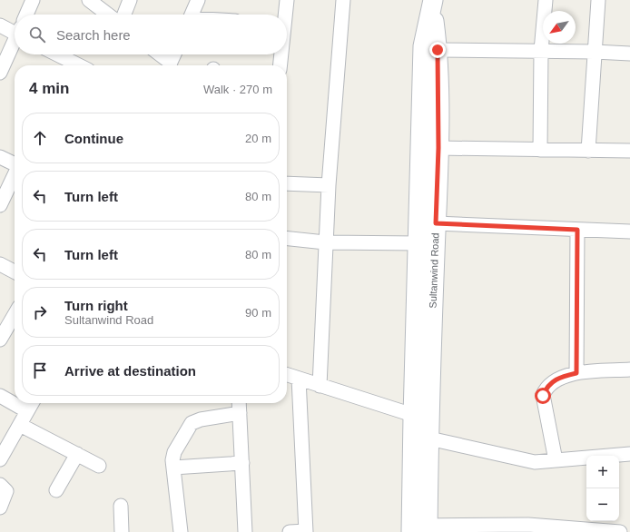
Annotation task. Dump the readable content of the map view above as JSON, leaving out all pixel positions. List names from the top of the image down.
{
  "streets": {
    "main road": ["Sultanwind Road"]
  },
  "north": "bottom left",
  "page": {
    "search": "Search here",
    "heading": ["4 min", "Walk · 270 m"],
    "list": [
      ["Continue", "20 m"],
      ["Turn left", "80 m"],
      ["Turn left", "80 m"],
      ["Turn right", "Sultanwind Road", "90 m"],
      "Arrive at destination"
    ],
    "map_buttons": ["+", "−"]
  }
}
